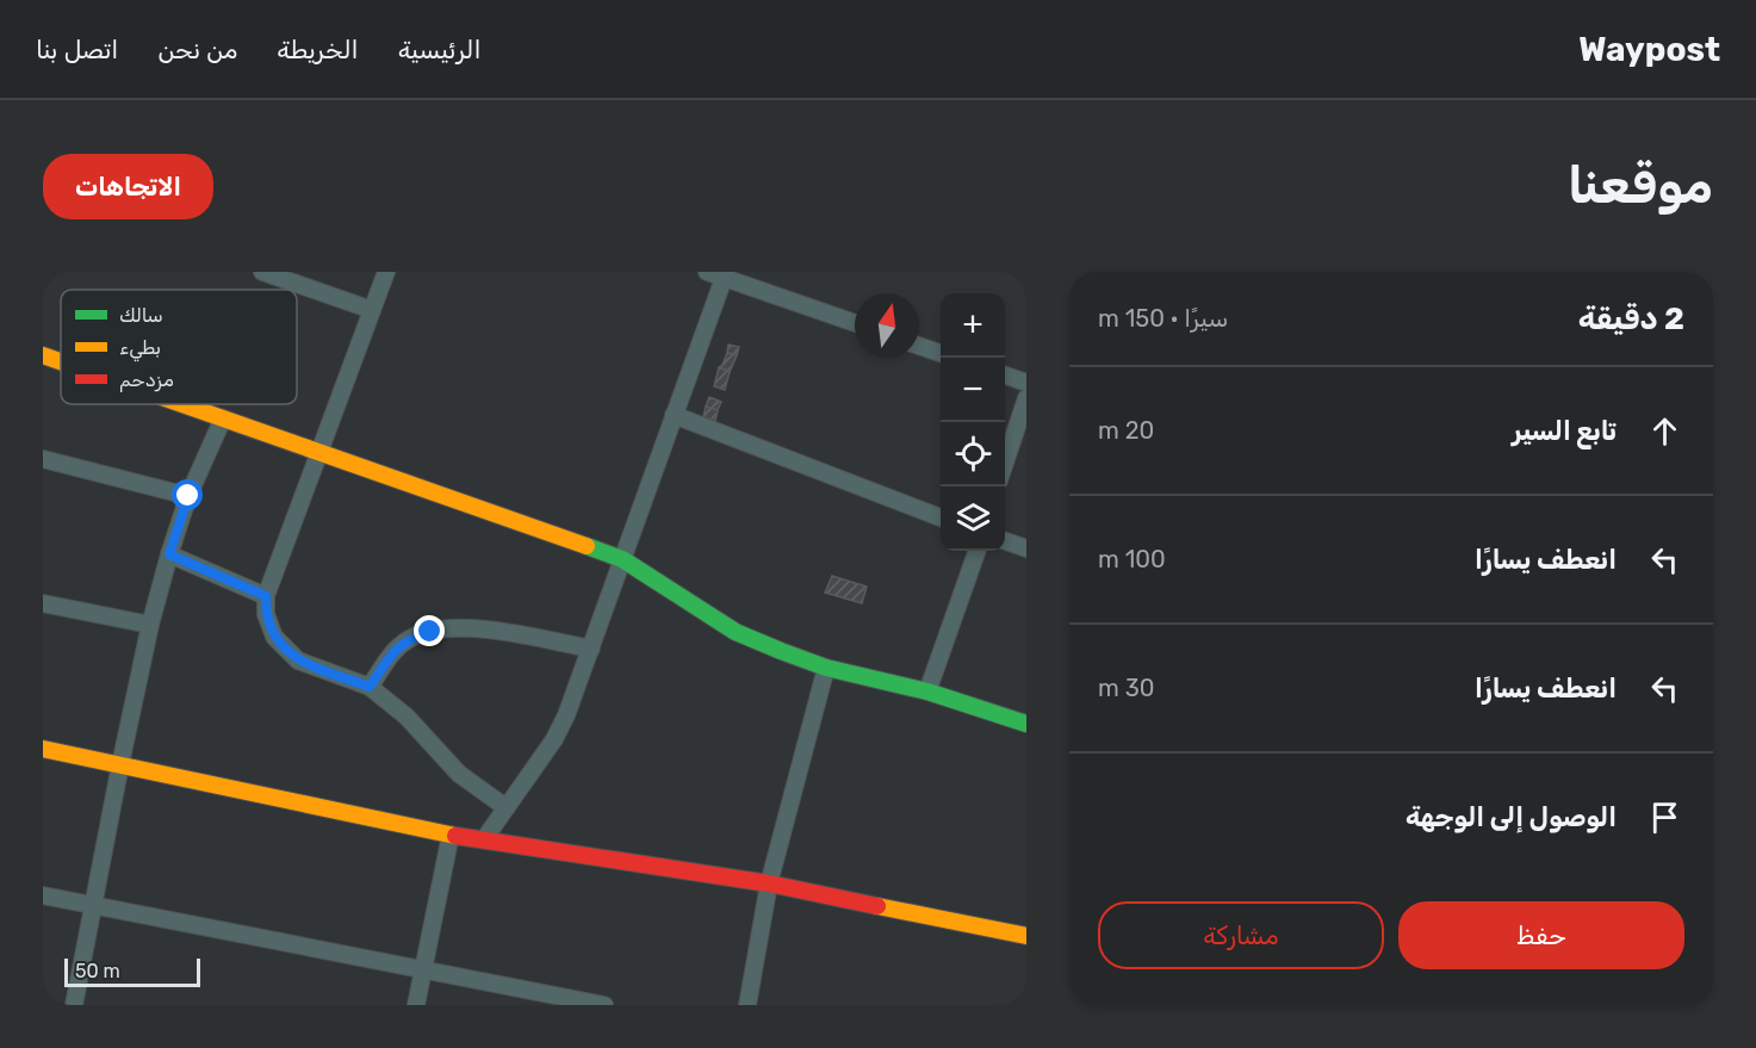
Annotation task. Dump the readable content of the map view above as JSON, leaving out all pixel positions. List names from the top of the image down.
{
  "legend": ["سالك", "بطيء", "مزدحم"],
  "scale_bar": "50 m",
  "north": "top",
  "page": {
    "header": "Waypost",
    "nav": [
      "الرئيسية",
      "الخريطة",
      "من نحن",
      "اتصل بنا"
    ],
    "buttons": [
      "الاتجاهات",
      ["حفظ", "مشاركة"]
    ],
    "title": "موقعنا",
    "heading": ["2 دقيقة", "سيرًا · 150 m"],
    "map_buttons": ["+", "−"],
    "list": [
      ["تابع السير", "20 m"],
      ["انعطف يسارًا", "100 m"],
      ["انعطف يسارًا", "30 m"],
      "الوصول إلى الوجهة"
    ],
    "scale": "50 m"
  }
}
